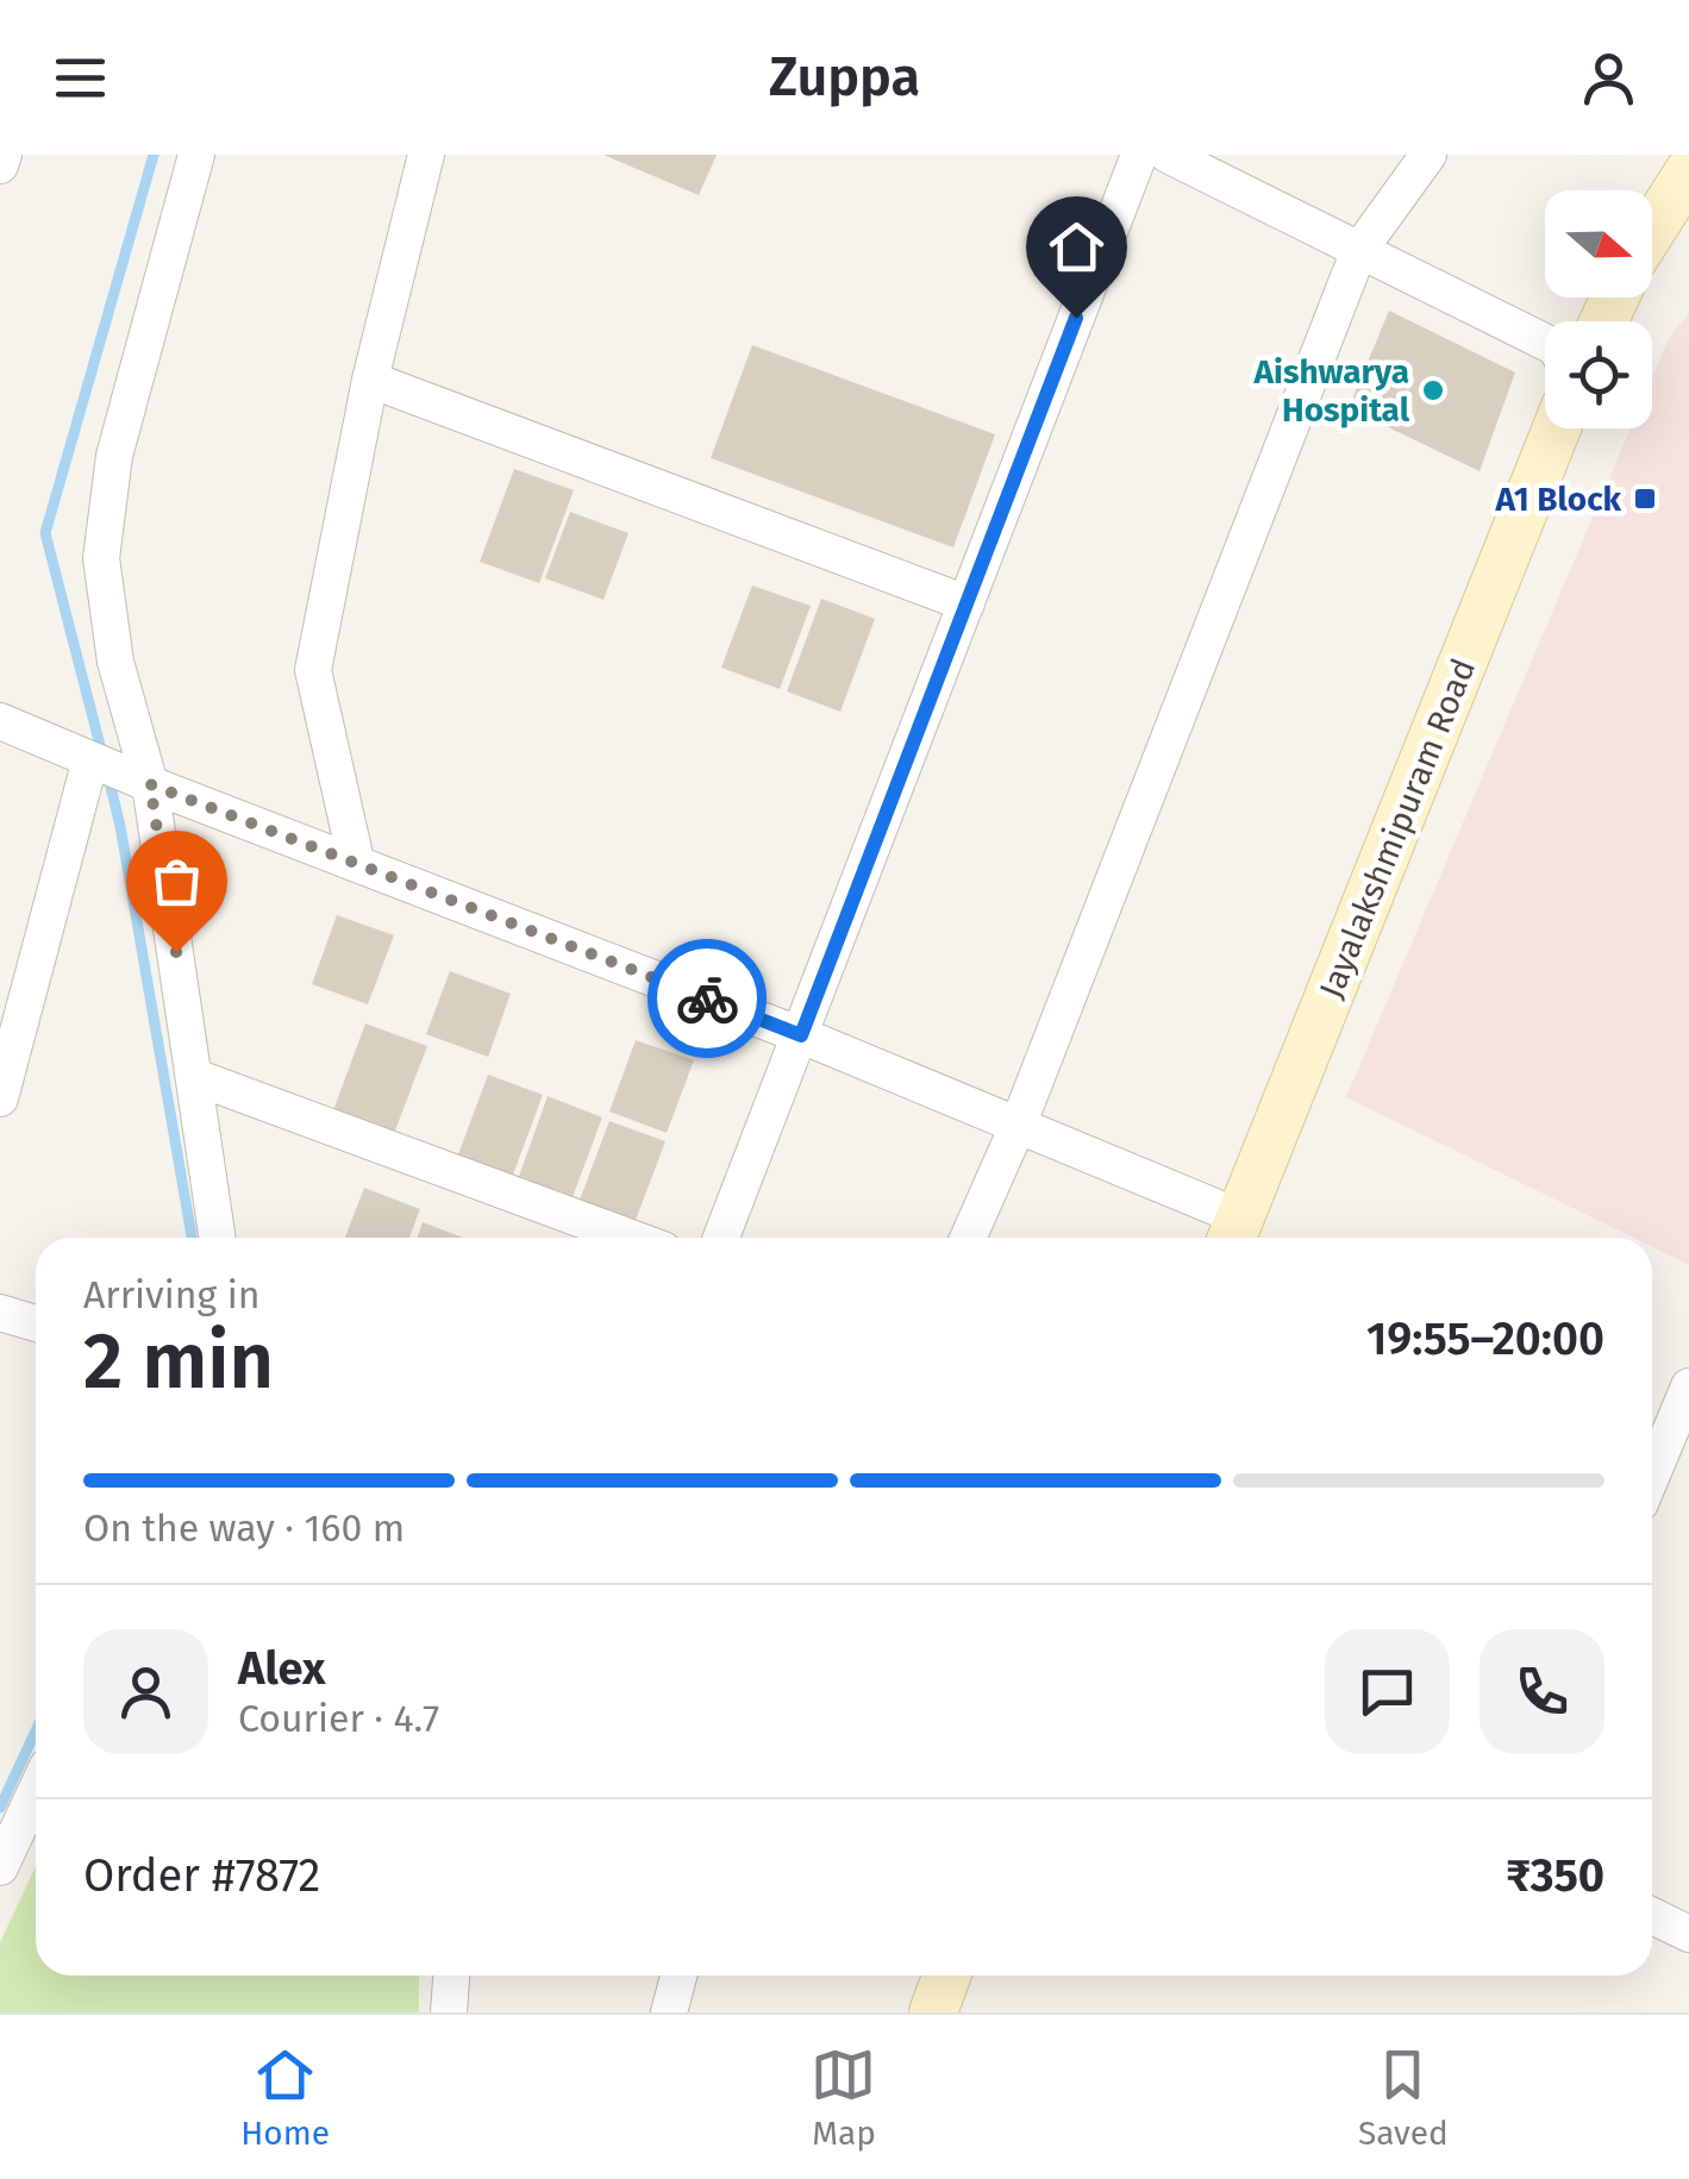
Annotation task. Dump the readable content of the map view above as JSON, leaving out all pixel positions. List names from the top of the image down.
{
  "streets": {
    "street": ["Jayalakshmipuram Road"]
  },
  "places": {
    "other": ["Aishwarya Hospital"],
    "transit": ["A1 Block"]
  },
  "north": "right",
  "page": {
    "header": "Zuppa",
    "heading": ["2 min", "Arriving in", "19:55–20:00"],
    "panel": [
      "Alex",
      "Courier · 4.7",
      "Order #7872",
      "₹350"
    ],
    "bar": "On the way · 160 m",
    "tabs": ["Home", "Map", "Saved"]
  }
}
